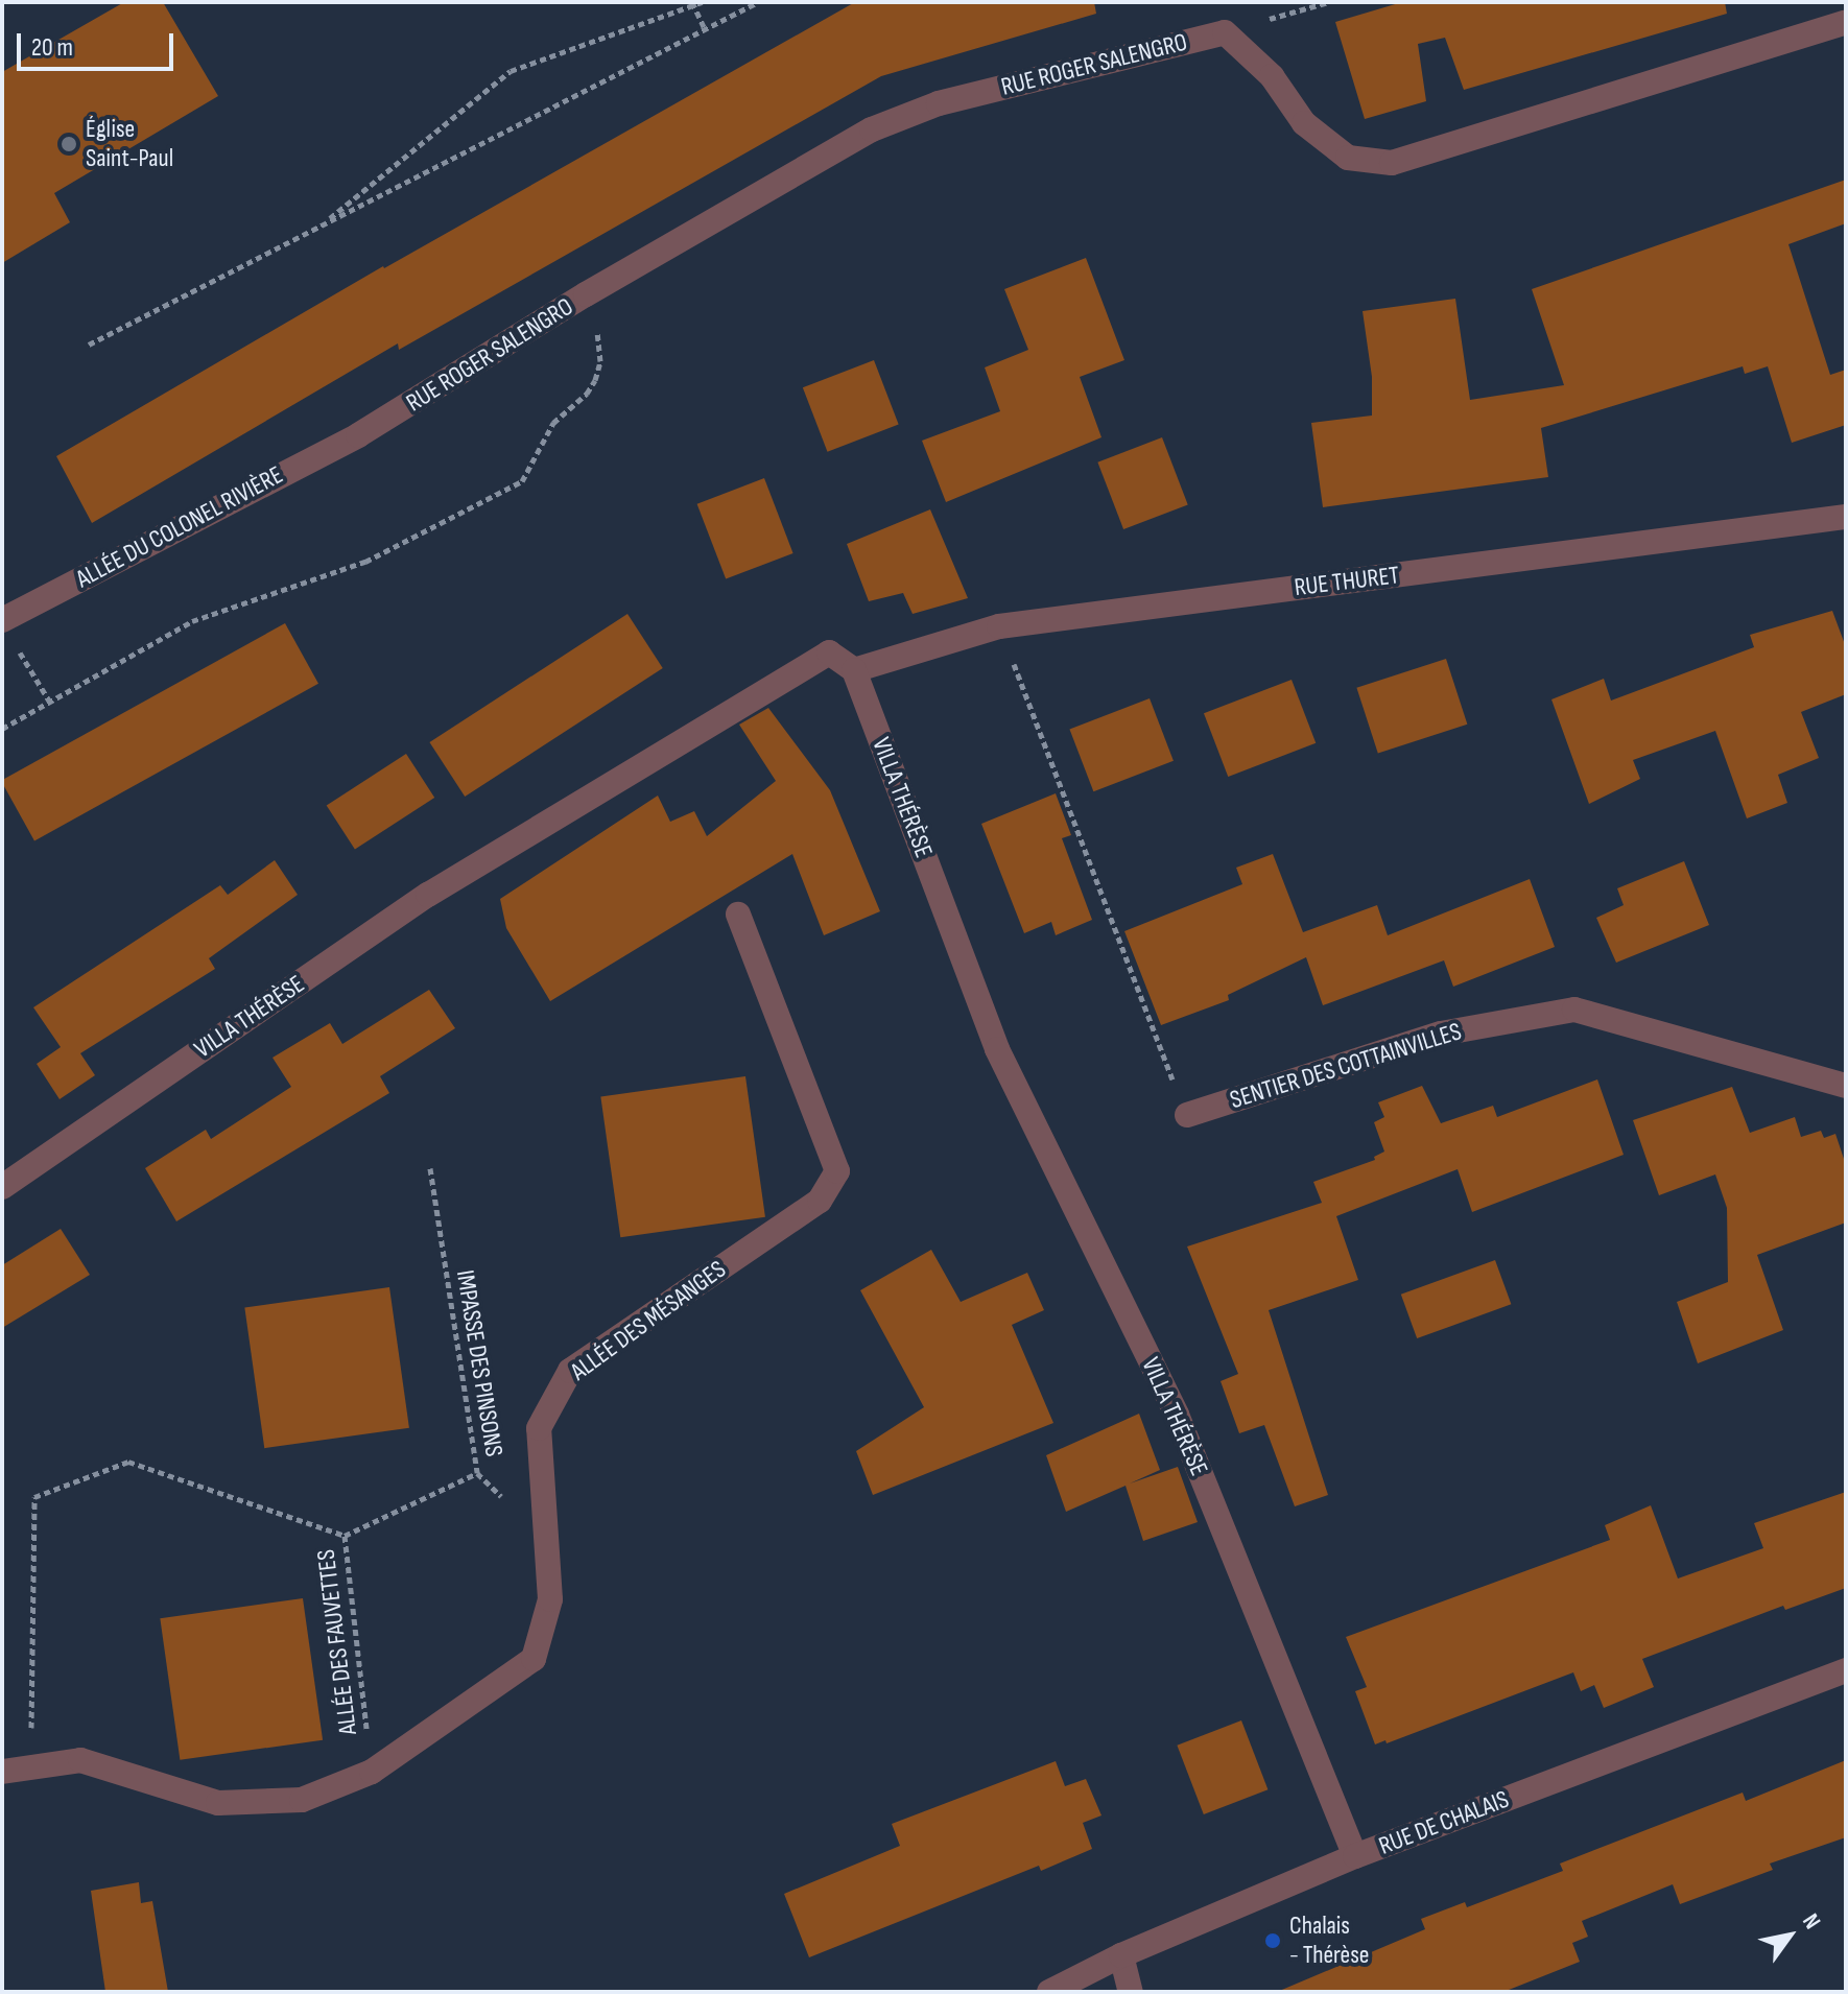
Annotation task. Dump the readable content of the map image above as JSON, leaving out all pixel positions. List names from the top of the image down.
{
  "streets": {
    "street": [
      "RUE ROGER SALENGRO",
      "ALLÉE DU COLONEL RIVIÈRE",
      "RUE THURET",
      "VILLA THÉRÈSE",
      "SENTIER DES COTTAINVILLES",
      "ALLÉE DES MÉSANGES",
      "RUE DE CHALAIS"
    ],
    "path": ["IMPASSE DES PINSONS", "ALLÉE DES FAUVETTES"]
  },
  "crossings": [
    ["RUE ROGER SALENGRO", "ALLÉE DU COLONEL RIVIÈRE"],
    ["RUE THURET", "VILLA THÉRÈSE"],
    ["VILLA THÉRÈSE", "RUE DE CHALAIS"],
    ["ALLÉE DES MÉSANGES", "IMPASSE DES PINSONS"],
    ["ALLÉE DES MÉSANGES", "ALLÉE DES FAUVETTES"]
  ],
  "places": ["Église Saint-Paul", "Chalais - Thérèse"],
  "scale_bar": "20 m",
  "north": "top right"
}
